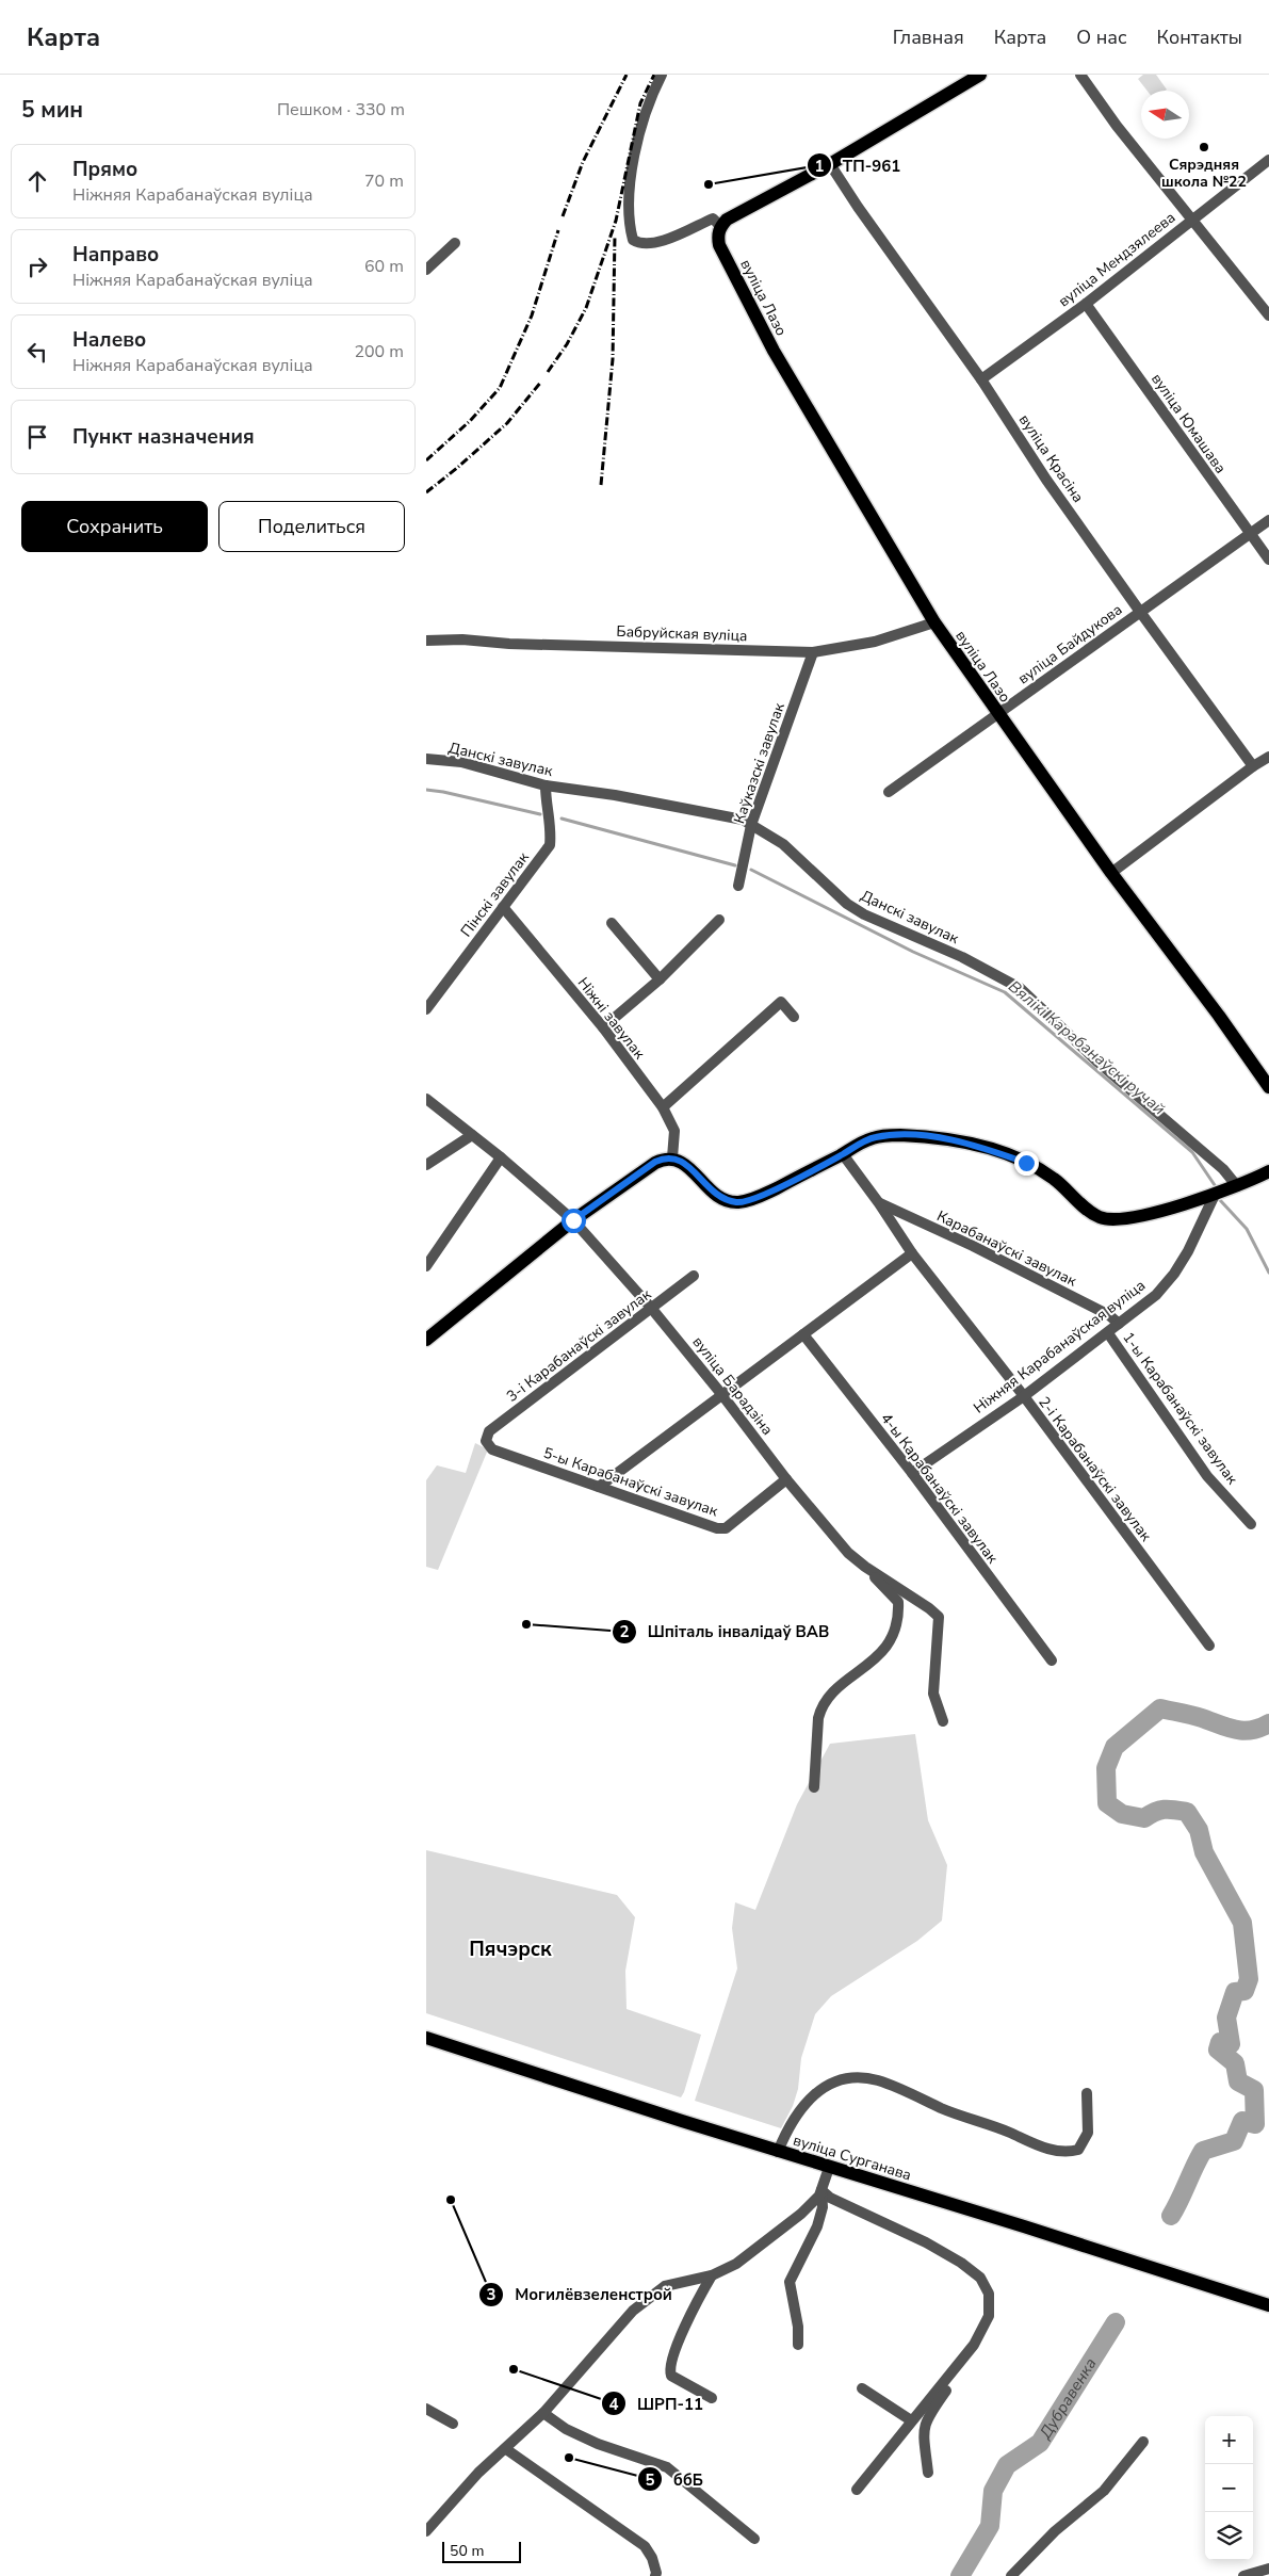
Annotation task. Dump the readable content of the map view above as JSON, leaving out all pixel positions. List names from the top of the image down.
{
  "streets": {
    "main road": ["вуліца Лазо", "вуліца Сурганава"],
    "street": [
      "вуліца Мендзялеева",
      "вуліца Юмашава",
      "вуліца Красіна",
      "Бабруйская вуліца",
      "вуліца Байдукова",
      "Данскі завулак",
      "Каўказскі завулак",
      "Пінскі завулак",
      "Ніжні завулак",
      "Карабанаўскі завулак",
      "3-і Карабанаўскі завулак",
      "Ніжняя Карабанаўская вуліца",
      "вуліца Барадзіна",
      "1-ы Карабанаўскі завулак",
      "2-і Карабанаўскі завулак",
      "5-ы Карабанаўскі завулак",
      "4-ы Карабанаўскі завулак"
    ]
  },
  "crossings": [
    ["вуліца Мендзялеева", "вуліца Юмашава"],
    ["вуліца Мендзялеева", "вуліца Красіна"],
    ["вуліца Лазо", "Бабруйская вуліца"],
    ["вуліца Лазо", "вуліца Байдукова"],
    ["вуліца Юмашава", "вуліца Байдукова"],
    ["вуліца Красіна", "вуліца Байдукова"],
    ["Бабруйская вуліца", "Каўказскі завулак"],
    ["Данскі завулак", "Каўказскі завулак"],
    ["Данскі завулак", "Пінскі завулак"],
    ["Пінскі завулак", "Ніжні завулак"],
    ["Карабанаўскі завулак", "Ніжняя Карабанаўская вуліца"],
    ["Карабанаўскі завулак", "2-і Карабанаўскі завулак"],
    ["3-і Карабанаўскі завулак", "вуліца Барадзіна"],
    ["3-і Карабанаўскі завулак", "5-ы Карабанаўскі завулак"],
    ["Ніжняя Карабанаўская вуліца", "1-ы Карабанаўскі завулак"],
    ["Ніжняя Карабанаўская вуліца", "2-і Карабанаўскі завулак"],
    ["Ніжняя Карабанаўская вуліца", "4-ы Карабанаўскі завулак"],
    ["вуліца Барадзіна", "5-ы Карабанаўскі завулак"]
  ],
  "districts": ["Пячэрск"],
  "water": ["Вялікі Карабанаўскі ручай", "Дубравенка"],
  "places": [
    "Сярэдняя школа №22",
    "ТП-961",
    "Шпіталь інвалідаў ВАВ",
    "Могилёвзеленстрой",
    "ШРП-11",
    "ббБ"
  ],
  "scale_bar": "50 m",
  "north": "left",
  "page": {
    "header": "Карта",
    "nav": [
      "Главная",
      "Карта",
      "О нас",
      "Контакты"
    ],
    "heading": ["5 мин", "Пешком · 330 m"],
    "list": [
      ["Прямо", "Ніжняя Карабанаўская вуліца", "70 m"],
      ["Направо", "Ніжняя Карабанаўская вуліца", "60 m"],
      ["Налево", "Ніжняя Карабанаўская вуліца", "200 m"],
      "Пункт назначения"
    ],
    "buttons": ["Сохранить", "Поделиться"],
    "map_buttons": ["+", "−"],
    "scale": "50 m"
  }
}
